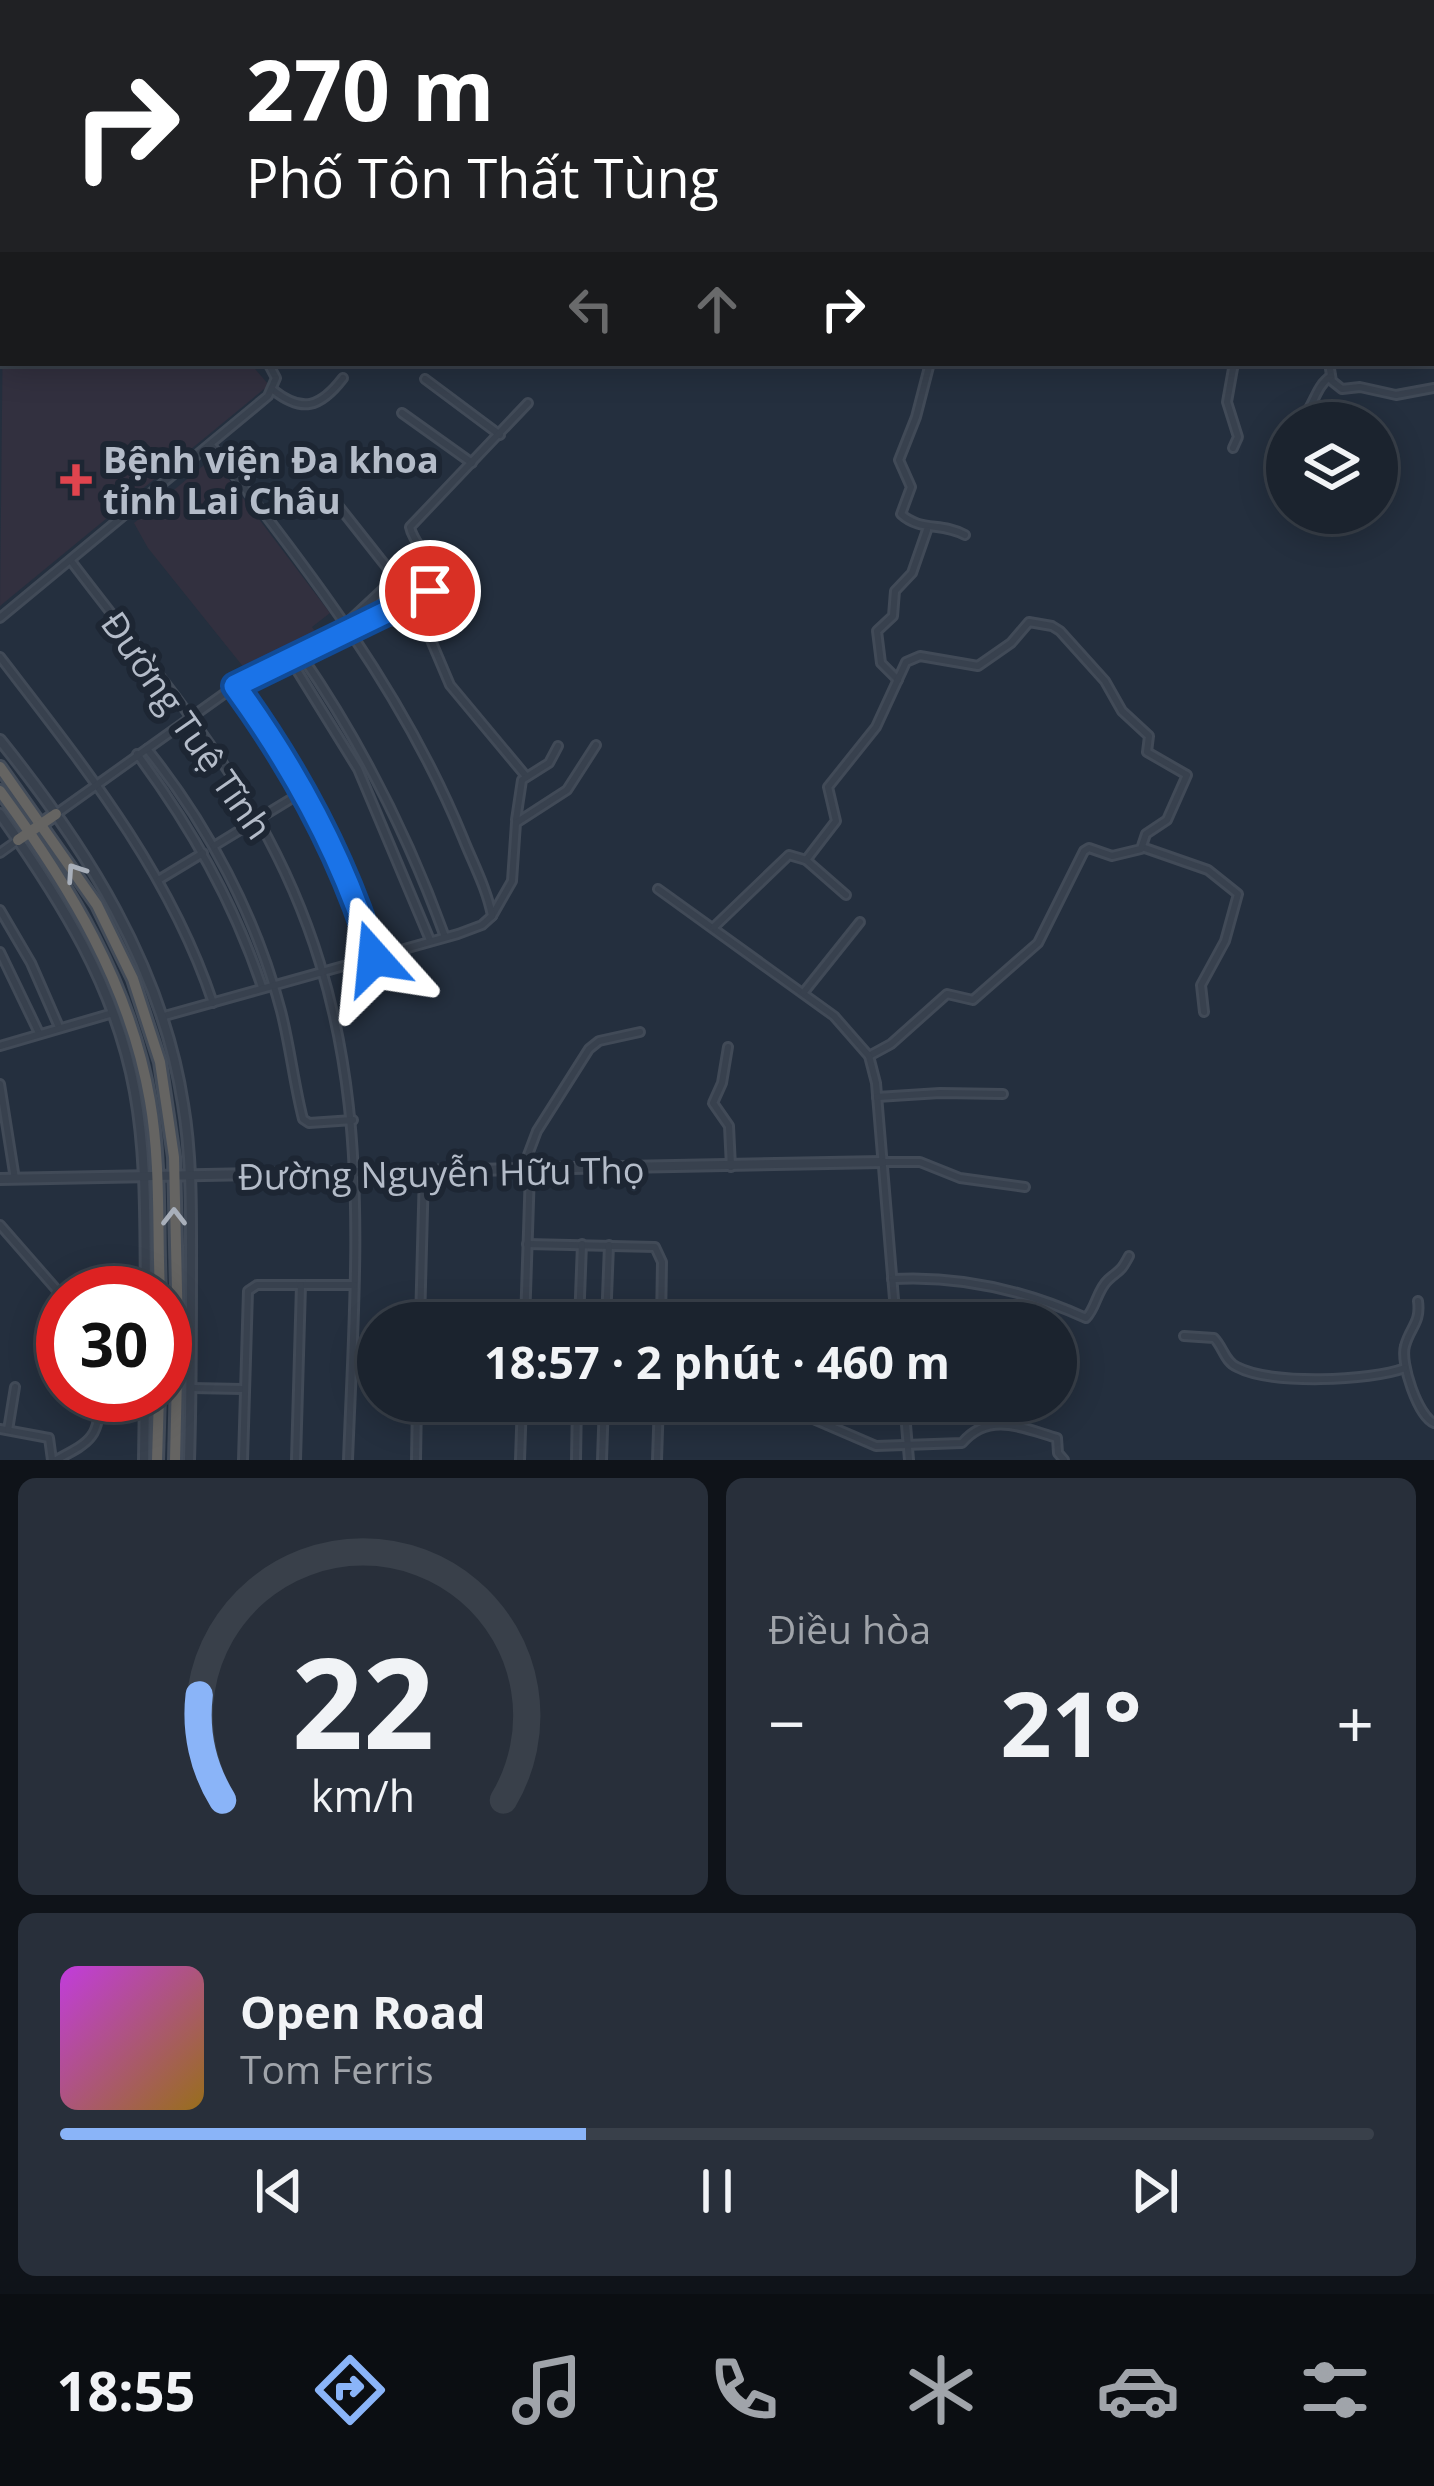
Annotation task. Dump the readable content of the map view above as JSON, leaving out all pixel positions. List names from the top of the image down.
{
  "streets": {
    "street": ["Đường Tuệ Tĩnh", "Đường Nguyễn Hữu Thọ"]
  },
  "crossings": [
    ["Đường Tuệ Tĩnh", "Đường Nguyễn Hữu Thọ"]
  ],
  "places": {
    "health": ["Bệnh viện Đa khoa tỉnh Lai Châu"]
  },
  "page": {
    "turn": ["270 m", "Phố Tôn Thất Tùng"],
    "limit": "30",
    "trip": "18:57 · 2 phút · 460 m",
    "tile": "Điều hòa",
    "heat": ["−", "21°", "+"],
    "song": ["Open Road", "Tom Ferris"],
    "tabs": "18:55",
    "gauge": ["22", "km/h"]
  }
}
